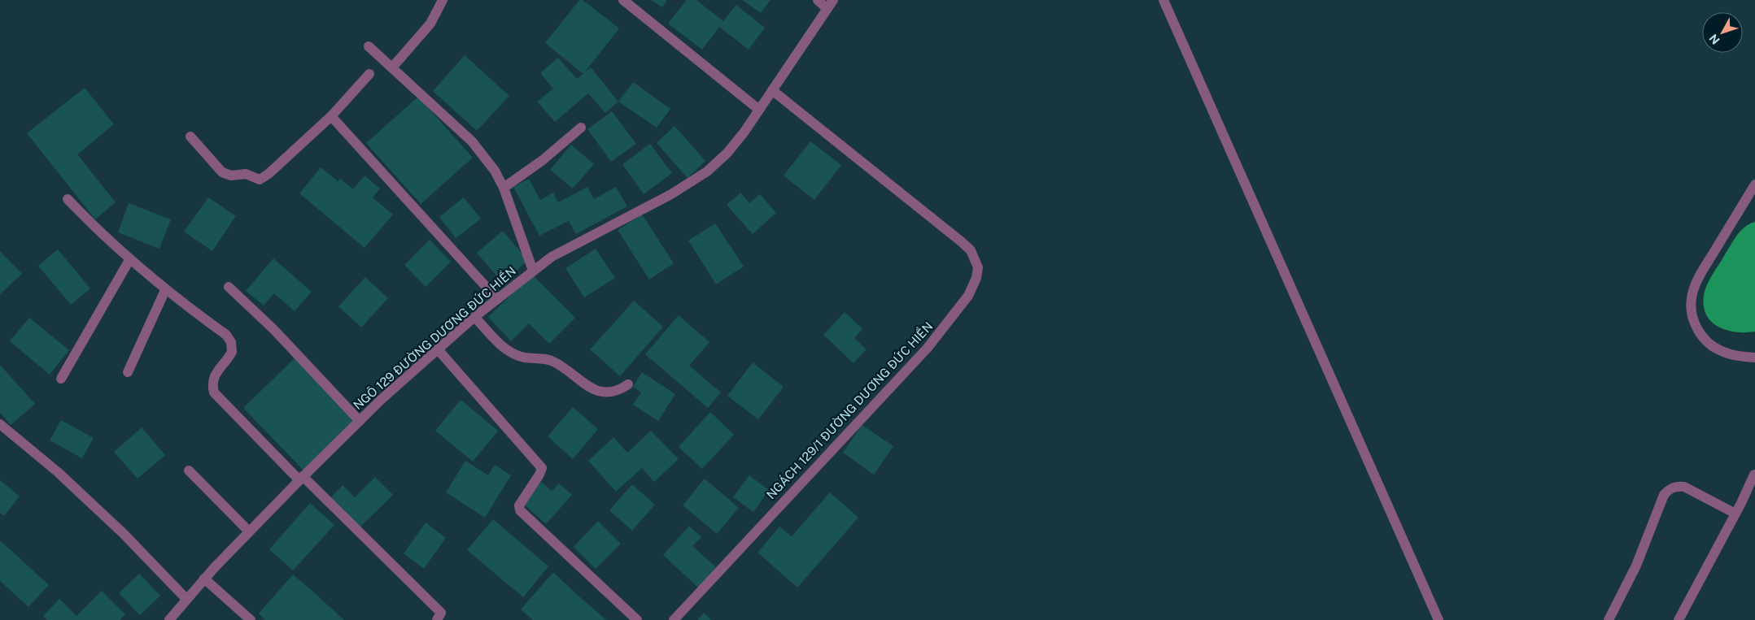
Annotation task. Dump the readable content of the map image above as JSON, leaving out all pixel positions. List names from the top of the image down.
{
  "streets": {
    "street": ["NGÕ 129 ĐƯỜNG DƯƠNG ĐỨC HIỀN", "NGÁCH 129/1 ĐƯỜNG DƯƠNG ĐỨC HIỀN"]
  },
  "crossings": [
    ["NGÕ 129 ĐƯỜNG DƯƠNG ĐỨC HIỀN", "NGÁCH 129/1 ĐƯỜNG DƯƠNG ĐỨC HIỀN"]
  ],
  "north": "bottom left"
}
